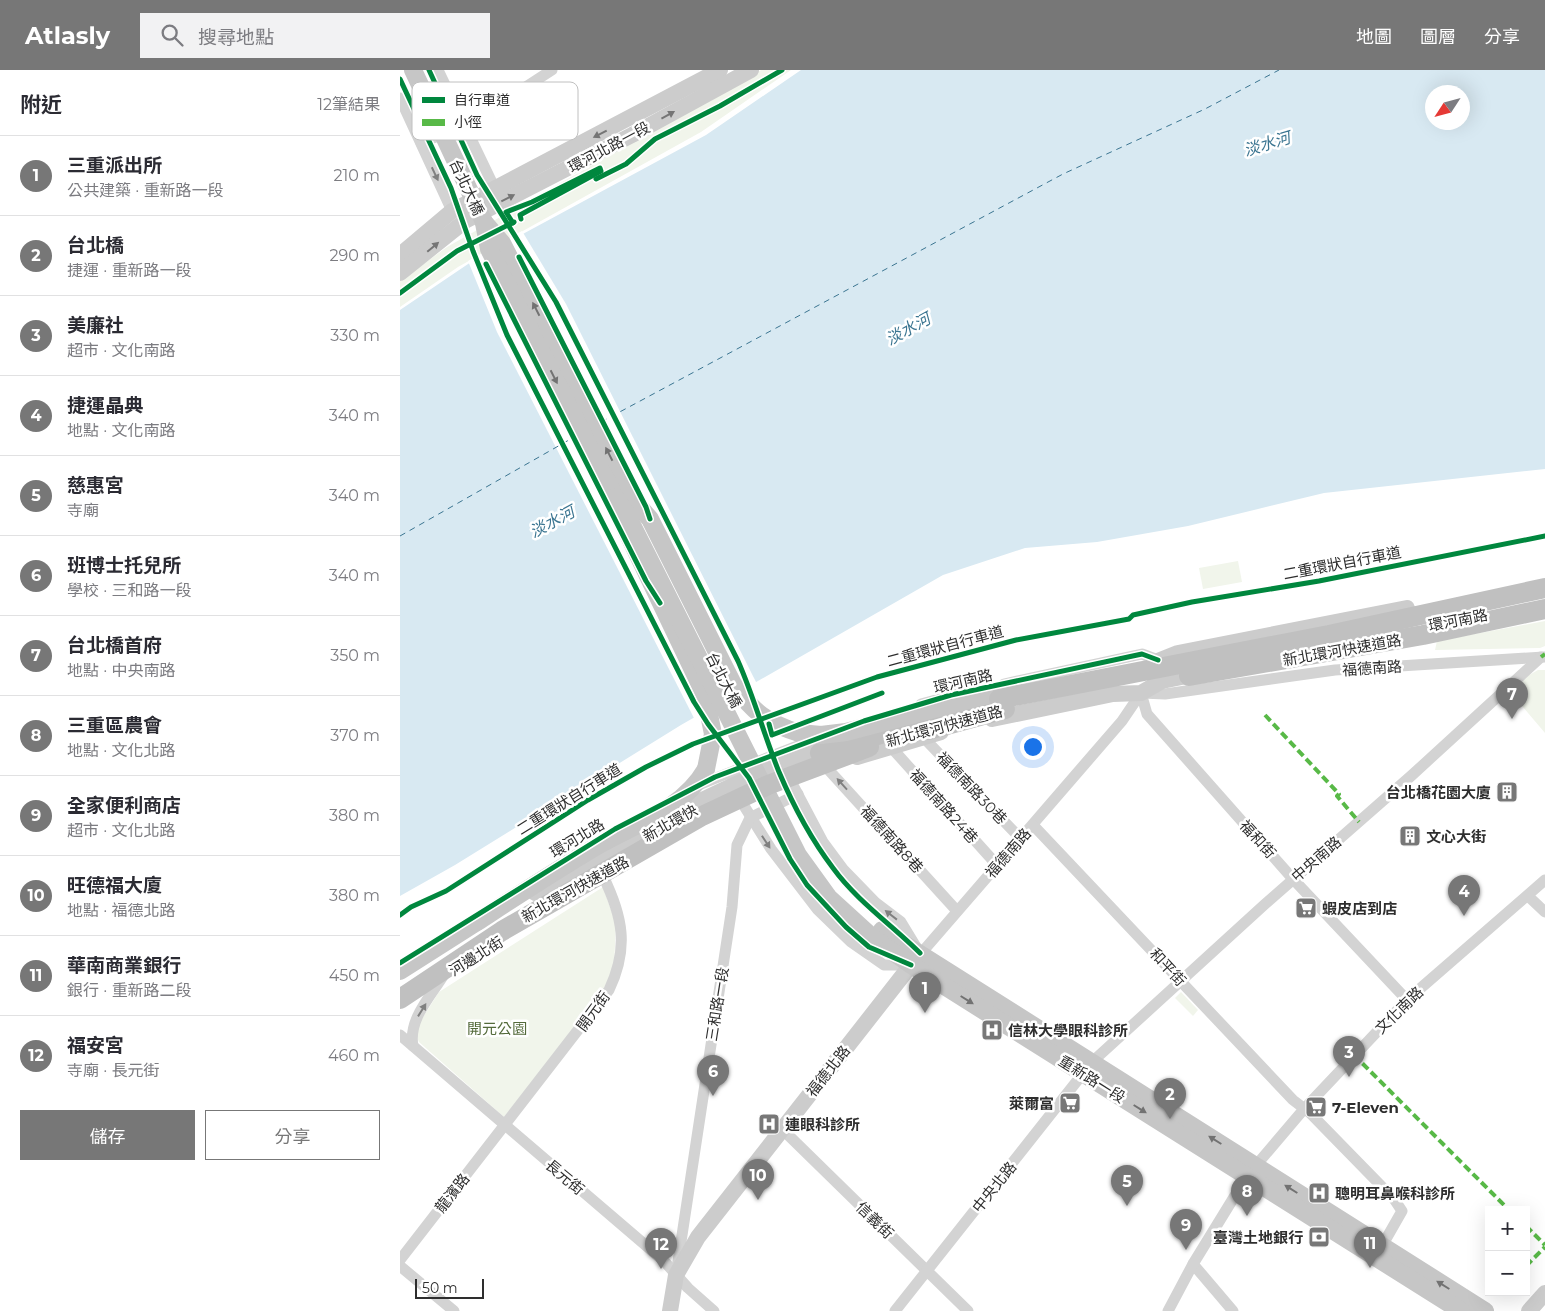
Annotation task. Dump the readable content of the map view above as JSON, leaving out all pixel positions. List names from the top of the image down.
{
  "streets": {
    "highway": ["新北環河快速道路", "新北環快"],
    "main road": ["台北大橋", "重新路一段"],
    "street": [
      "環河北路一段",
      "環河南路",
      "福德南路",
      "福德南路30巷",
      "福德南路24巷",
      "環河北路",
      "福德南路8巷",
      "福和街",
      "中央南路",
      "河邊北街",
      "和平街",
      "三和路一段",
      "文化南路",
      "開元街",
      "福德北路",
      "長元街",
      "中央北路",
      "龍濱路",
      "信義街"
    ],
    "cycle path": ["二重環狀自行車道"]
  },
  "crossings": [
    ["台北大橋", "重新路一段"],
    ["環河南路", "新北環河快速道路"],
    ["環河南路", "福德南路"],
    ["環河南路", "福德南路30巷"],
    ["環河南路", "福德南路24巷"],
    ["環河南路", "新北環快"],
    ["環河南路", "環河北路"],
    ["環河南路", "福德南路8巷"],
    ["環河南路", "福和街"],
    ["環河南路", "河邊北街"],
    ["環河南路", "重新路一段"],
    ["新北環河快速道路", "新北環快"],
    ["新北環河快速道路", "福德南路8巷"],
    ["福德南路", "福德南路30巷"],
    ["福德南路", "福德南路24巷"],
    ["福德南路", "福德南路8巷"],
    ["福德南路", "福和街"],
    ["福德南路", "中央南路"],
    ["福德南路", "和平街"],
    ["福德南路", "福德北路"],
    ["福德南路", "重新路一段"],
    ["新北環快", "福德南路8巷"],
    ["環河北路", "重新路一段"],
    ["福和街", "中央南路"],
    ["福和街", "文化南路"],
    ["中央南路", "和平街"],
    ["中央南路", "重新路一段"],
    ["中央南路", "中央北路"],
    ["河邊北街", "開元街"],
    ["河邊北街", "重新路一段"],
    ["和平街", "文化南路"],
    ["三和路一段", "福德北路"],
    ["三和路一段", "長元街"],
    ["文化南路", "重新路一段"],
    ["開元街", "長元街"],
    ["開元街", "龍濱路"],
    ["福德北路", "重新路一段"],
    ["福德北路", "長元街"],
    ["福德北路", "信義街"],
    ["重新路一段", "中央北路"],
    ["長元街", "龍濱路"],
    ["中央北路", "信義街"]
  ],
  "water": ["淡水河"],
  "parks": ["開元公園"],
  "places": {
    "building": ["台北橋花園大廈", "文心大街"],
    "supermarket": ["蝦皮店到店", "萊爾富", "7-Eleven"],
    "hospital": ["信林大學眼科診所", "連眼科診所", "聰明耳鼻喉科診所"],
    "bank": ["臺灣土地銀行"]
  },
  "legend": ["自行車道", "小徑"],
  "scale_bar": "50 m",
  "north": "bottom left",
  "page": {
    "header": "Atlasly",
    "search": "搜尋地點",
    "nav": ["地圖", "圖層", "分享"],
    "heading": ["附近", "12筆結果"],
    "list": [
      {
        "mark": "1",
        "name": "三重派出所",
        "note": "公共建築 · 重新路一段",
        "value": "210 m"
      },
      {
        "mark": "2",
        "name": "台北橋",
        "note": "捷運 · 重新路一段",
        "value": "290 m"
      },
      {
        "mark": "3",
        "name": "美廉社",
        "note": "超市 · 文化南路",
        "value": "330 m"
      },
      {
        "mark": "4",
        "name": "捷運晶典",
        "note": "地點 · 文化南路",
        "value": "340 m"
      },
      {
        "mark": "5",
        "name": "慈惠宮",
        "note": "寺廟",
        "value": "340 m"
      },
      {
        "mark": "6",
        "name": "班博士托兒所",
        "note": "學校 · 三和路一段",
        "value": "340 m"
      },
      {
        "mark": "7",
        "name": "台北橋首府",
        "note": "地點 · 中央南路",
        "value": "350 m"
      },
      {
        "mark": "8",
        "name": "三重區農會",
        "note": "地點 · 文化北路",
        "value": "370 m"
      },
      {
        "mark": "9",
        "name": "全家便利商店",
        "note": "超市 · 文化北路",
        "value": "380 m"
      },
      {
        "mark": "10",
        "name": "旺德福大廈",
        "note": "地點 · 福德北路",
        "value": "380 m"
      },
      {
        "mark": "11",
        "name": "華南商業銀行",
        "note": "銀行 · 重新路二段",
        "value": "450 m"
      },
      {
        "mark": "12",
        "name": "福安宮",
        "note": "寺廟 · 長元街",
        "value": "460 m"
      }
    ],
    "pins": [
      "7",
      "4",
      "1",
      "3",
      "6",
      "2",
      "10",
      "5",
      "8",
      "9",
      "11",
      "12"
    ],
    "buttons": ["儲存", "分享"],
    "map_buttons": ["+", "−"],
    "scale": "50 m"
  }
}
